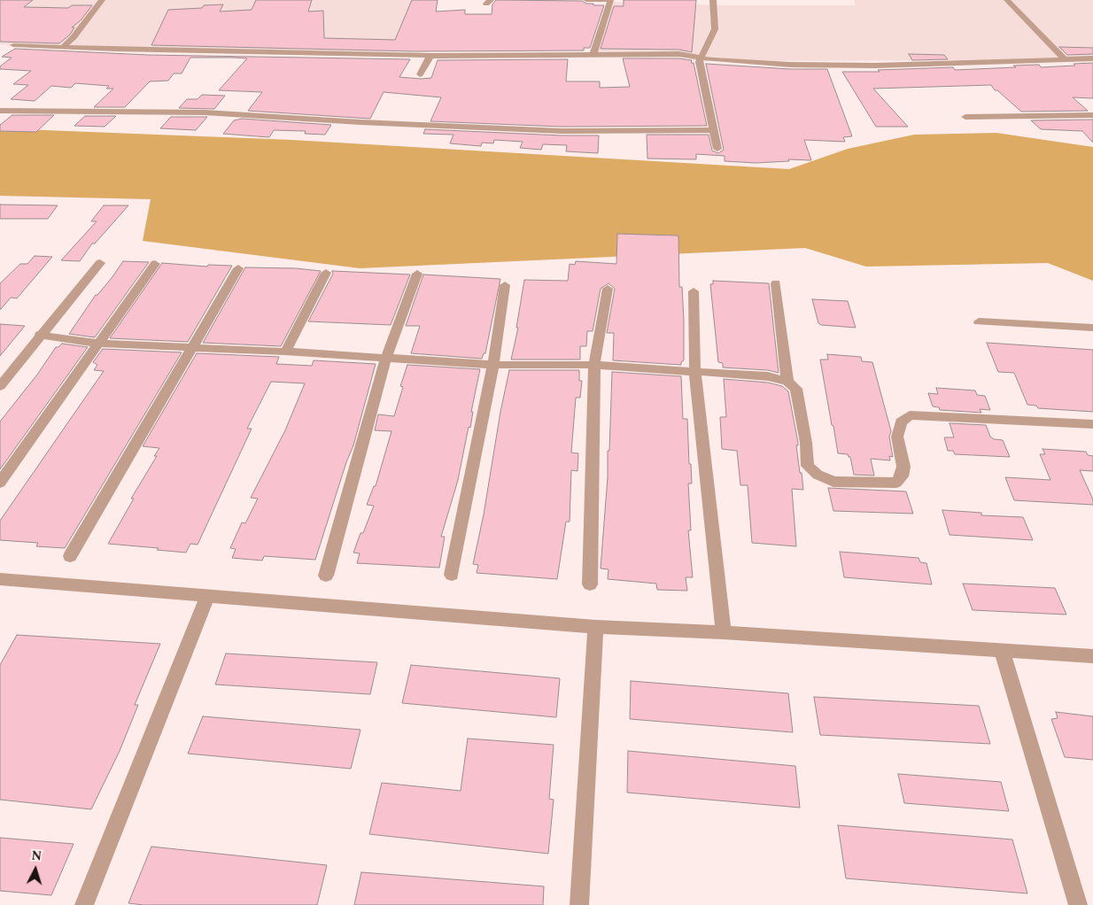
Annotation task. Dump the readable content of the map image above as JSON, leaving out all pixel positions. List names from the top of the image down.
{
  "north": "top"
}
